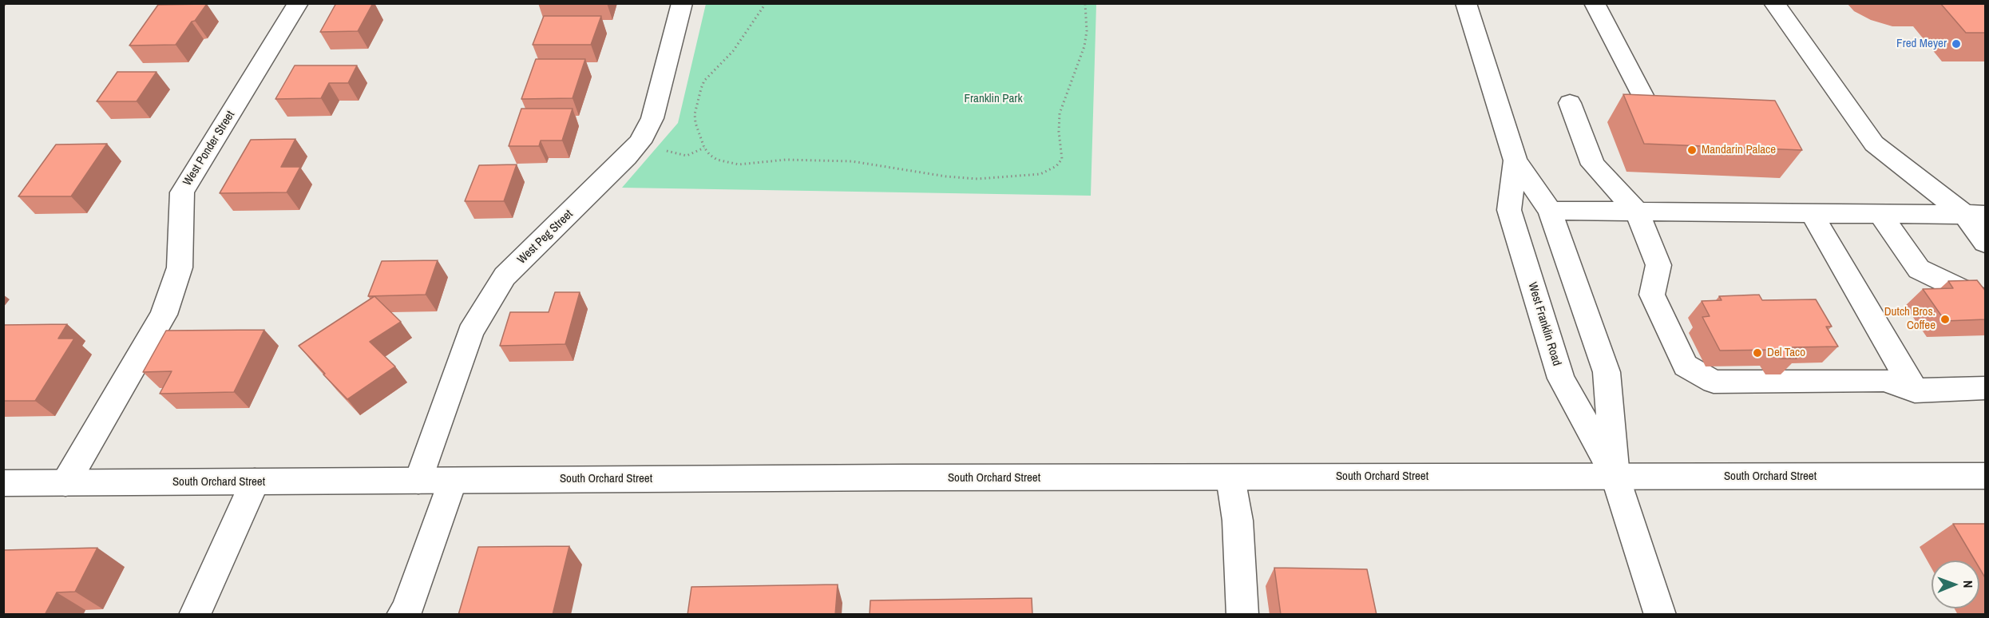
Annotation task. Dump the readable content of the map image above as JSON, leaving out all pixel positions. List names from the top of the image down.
{
  "streets": {
    "street": [
      "West Ponder Street",
      "West Peg Street",
      "West Franklin Road",
      "South Orchard Street"
    ]
  },
  "crossings": [
    ["West Ponder Street", "South Orchard Street"],
    ["West Peg Street", "South Orchard Street"],
    ["West Franklin Road", "South Orchard Street"]
  ],
  "parks": ["Franklin Park"],
  "places": [
    "Fred Meyer",
    "Mandarin Palace",
    "Dutch Bros. Coffee",
    "Del Taco"
  ],
  "north": "right"
}
